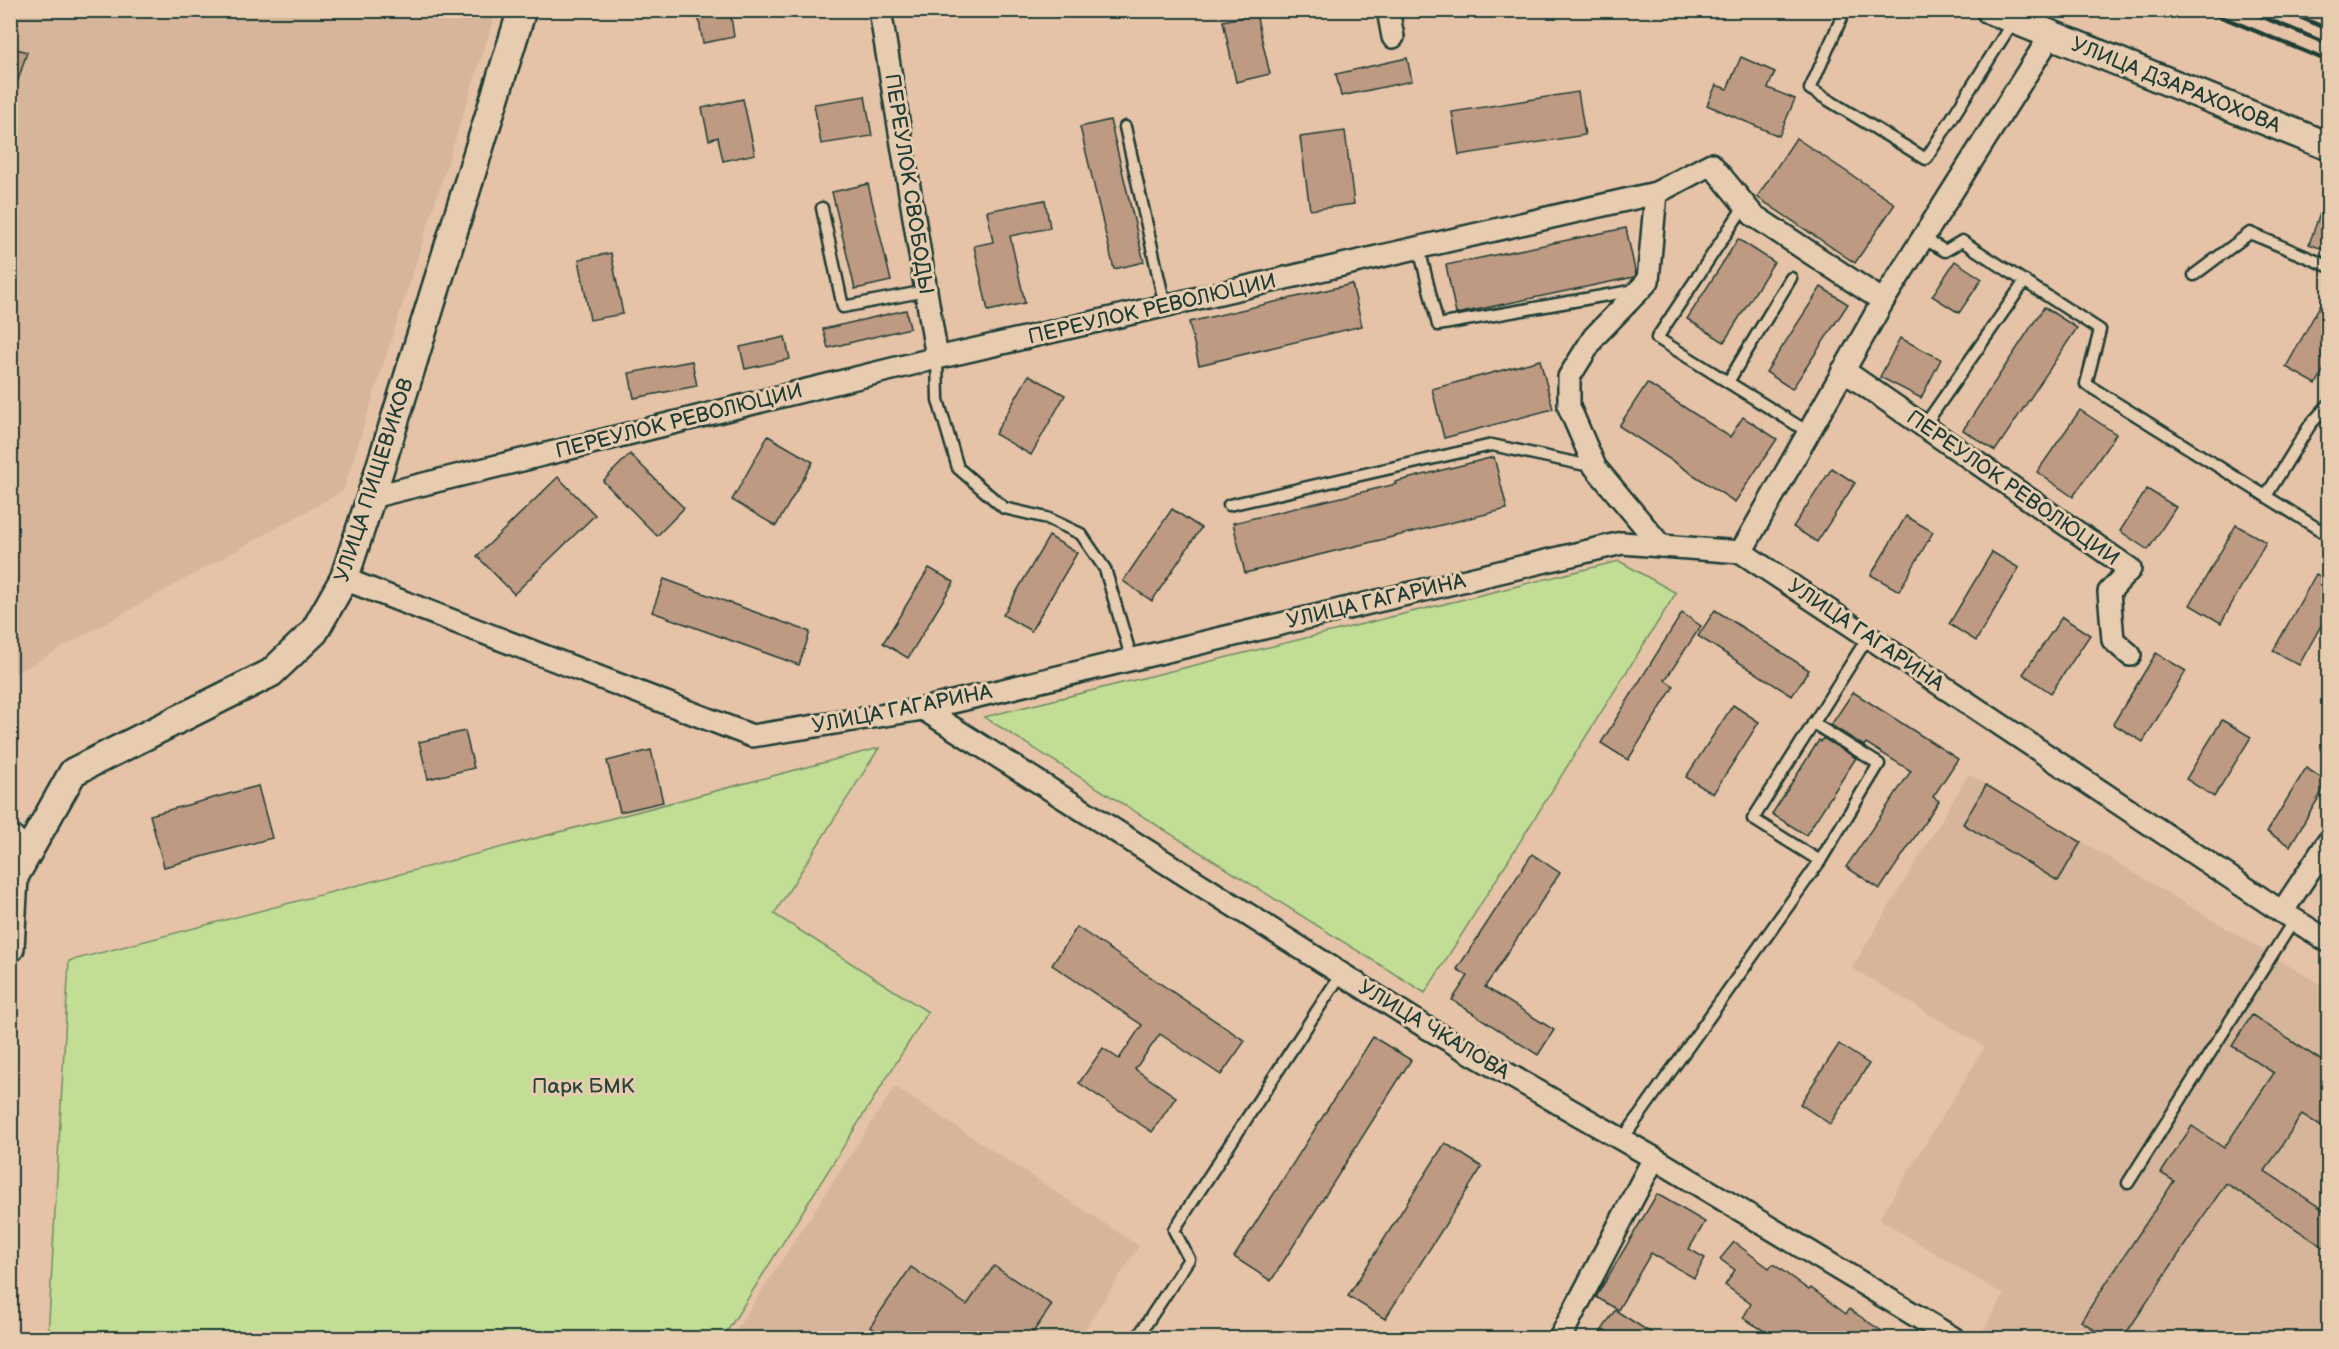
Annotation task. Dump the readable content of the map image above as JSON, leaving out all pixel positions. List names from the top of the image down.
{
  "streets": {
    "street": [
      "УЛИЦА ДЗАРАХОХОВА",
      "ПЕРЕУЛОК СВОБОДЫ",
      "ПЕРЕУЛОК РЕВОЛЮЦИИ",
      "УЛИЦА ПИЩЕВИКОВ",
      "УЛИЦА ГАГАРИНА",
      "УЛИЦА ЧКАЛОВА"
    ]
  },
  "crossings": [
    ["ПЕРЕУЛОК СВОБОДЫ", "ПЕРЕУЛОК РЕВОЛЮЦИИ"],
    ["ПЕРЕУЛОК РЕВОЛЮЦИИ", "УЛИЦА ПИЩЕВИКОВ"],
    ["УЛИЦА ПИЩЕВИКОВ", "УЛИЦА ГАГАРИНА"],
    ["УЛИЦА ГАГАРИНА", "УЛИЦА ЧКАЛОВА"]
  ],
  "parks": ["Парк БМК"]
}
